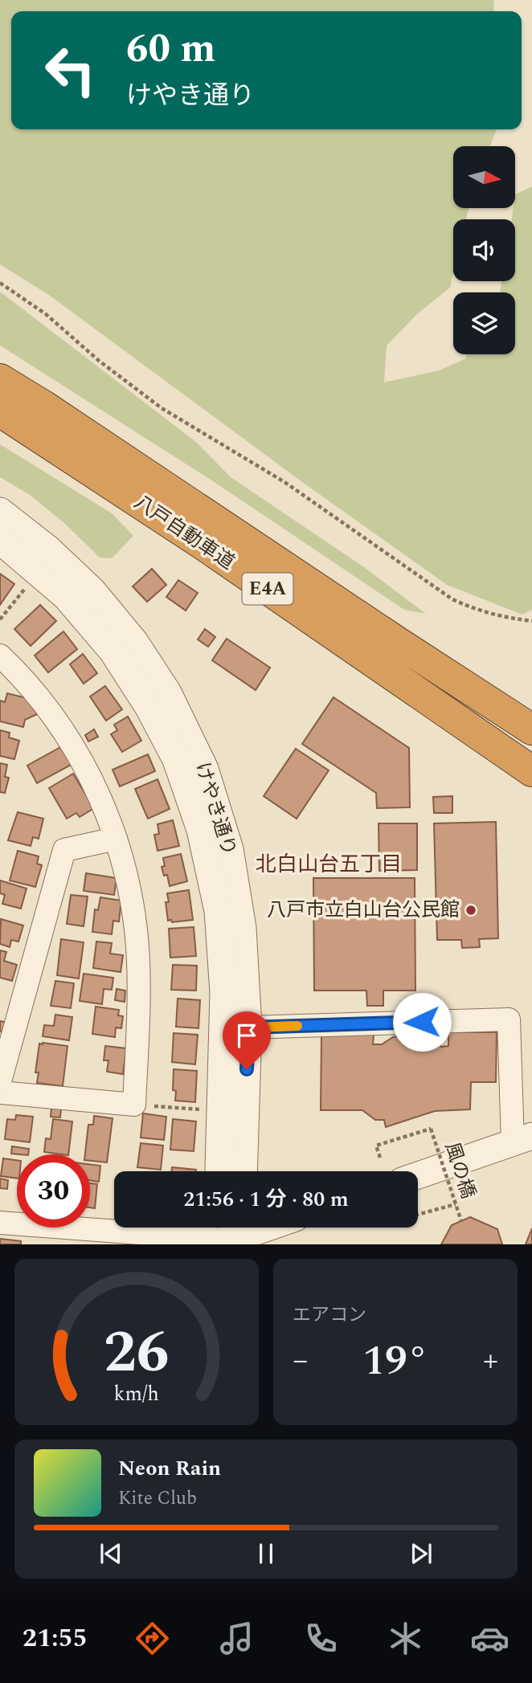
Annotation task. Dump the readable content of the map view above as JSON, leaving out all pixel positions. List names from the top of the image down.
{
  "streets": {
    "highway": ["八戸自動車道", "E4A"],
    "street": ["けやき通り"],
    "path": ["風の橋"]
  },
  "districts": ["北白山台五丁目"],
  "places": ["八戸市立白山台公民館"],
  "north": "right",
  "page": {
    "turn": ["60 m", "けやき通り"],
    "limit": "30",
    "trip": "21:56 · 1 分 · 80 m",
    "tile": "エアコン",
    "heat": ["−", "19°", "+"],
    "song": ["Neon Rain", "Kite Club"],
    "tabs": "21:55",
    "gauge": ["26", "km/h"]
  }
}
